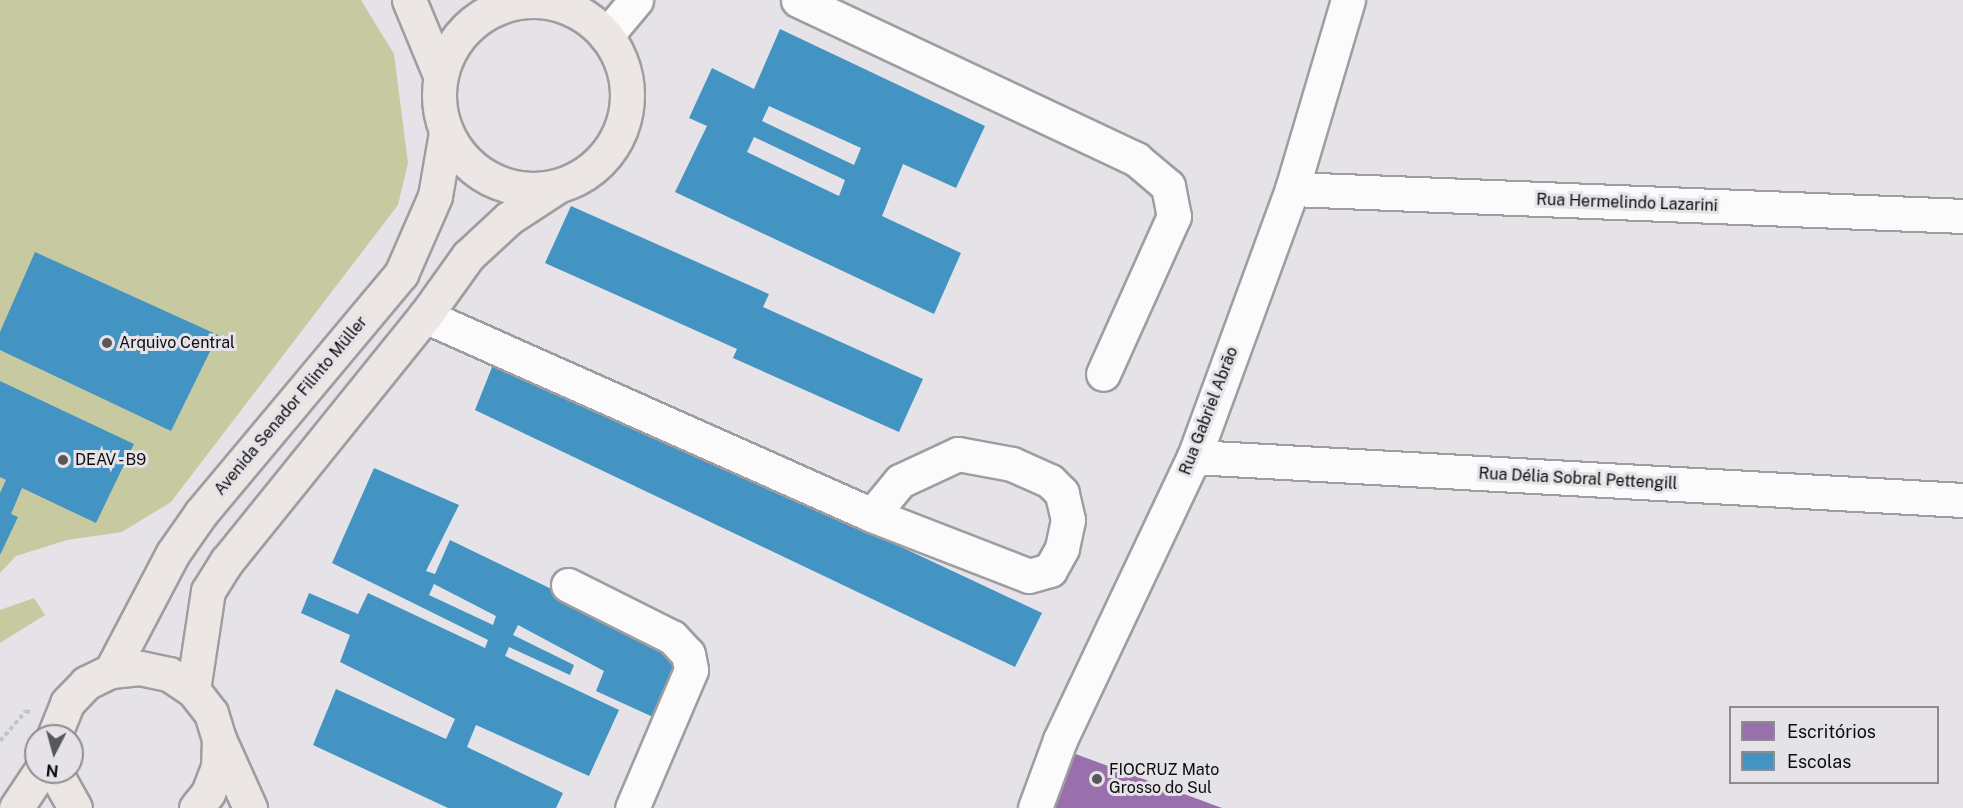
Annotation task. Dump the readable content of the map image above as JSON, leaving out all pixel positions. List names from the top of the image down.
{
  "streets": {
    "main road": ["Avenida Senador Filinto Müller"],
    "street": ["Rua Hermelindo Lazarini", "Rua Gabriel Abrão", "Rua Délia Sobral Pettengill"]
  },
  "crossings": [
    ["Rua Hermelindo Lazarini", "Rua Gabriel Abrão"],
    ["Rua Gabriel Abrão", "Rua Délia Sobral Pettengill"]
  ],
  "places": ["Arquivo Central", "DEAV - B9", "FIOCRUZ Mato Grosso do Sul"],
  "legend": ["Escritórios", "Escolas"],
  "north": "bottom"
}
